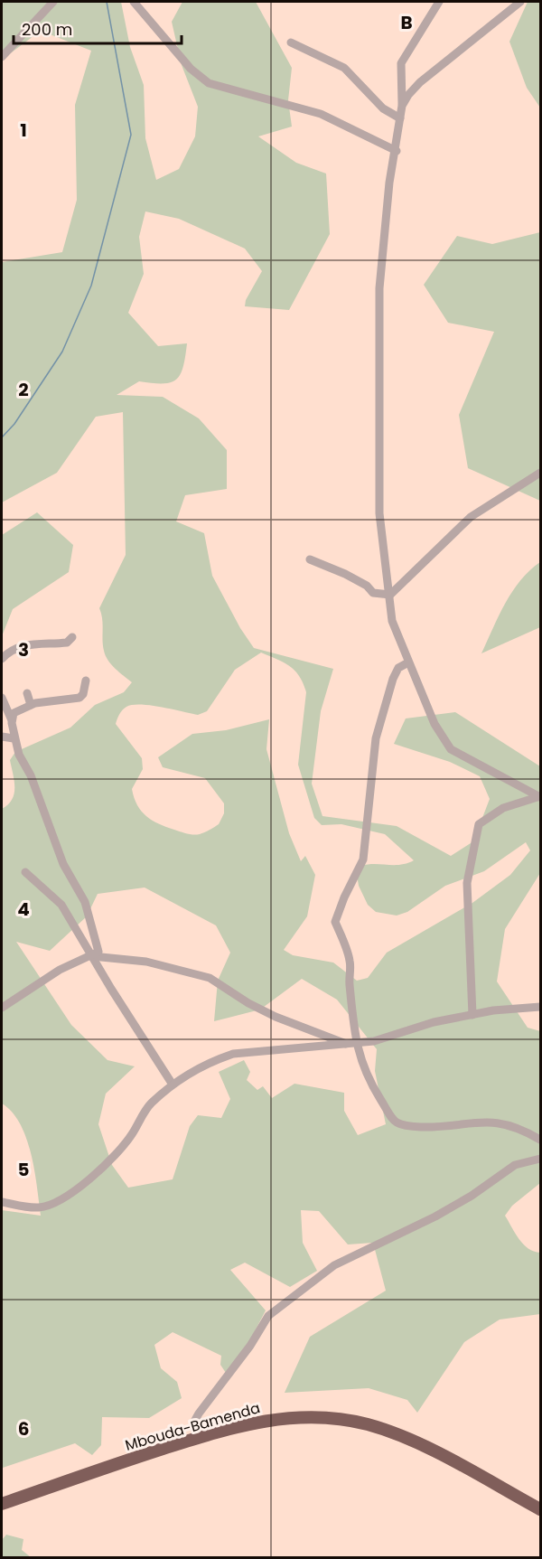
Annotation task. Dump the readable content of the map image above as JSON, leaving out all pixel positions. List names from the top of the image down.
{
  "streets": {
    "highway": ["Mbouda-Bamenda"]
  },
  "scale_bar": "200 m",
  "grid": {
    "columns": ["B"],
    "rows": [
      "1",
      "2",
      "3",
      "4",
      "5",
      "6"
    ]
  }
}
